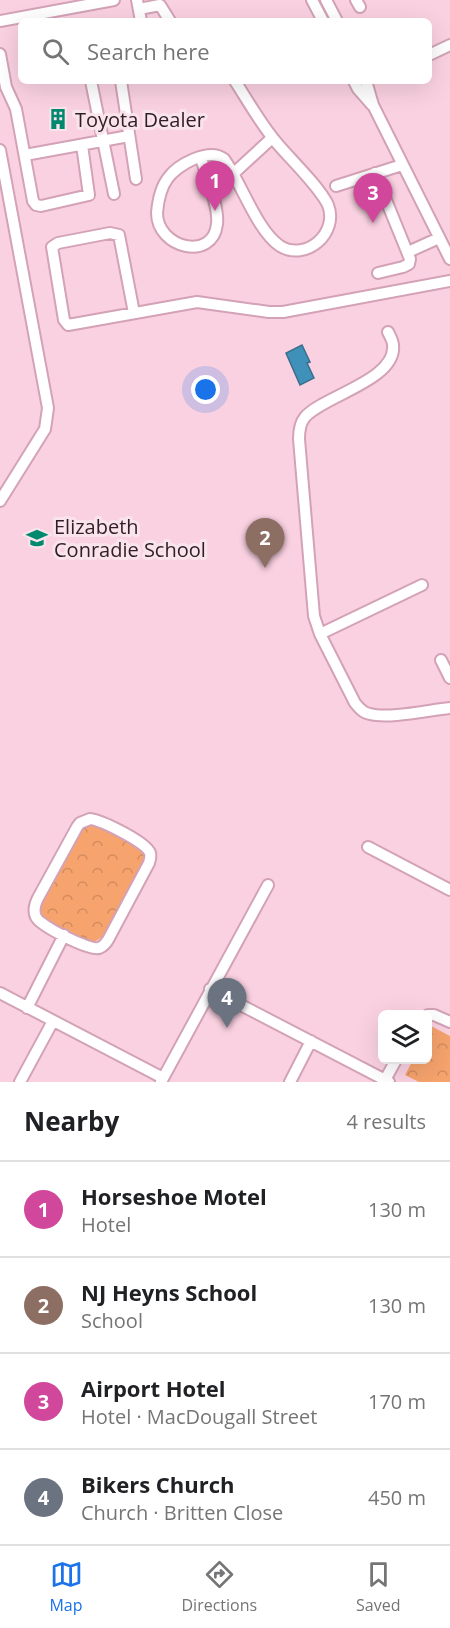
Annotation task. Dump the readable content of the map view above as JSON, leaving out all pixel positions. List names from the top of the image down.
{
  "places": {
    "building": ["Toyota Dealer"],
    "school or university": ["Elizabeth Conradie School"]
  },
  "page": {
    "search": "Search here",
    "pins": [
      "1",
      "3",
      "2",
      "4"
    ],
    "heading": ["Nearby", "4 results"],
    "list": [
      {
        "mark": "1",
        "name": "Horseshoe Motel",
        "note": "Hotel",
        "value": "130 m"
      },
      {
        "mark": "2",
        "name": "NJ Heyns School",
        "note": "School",
        "value": "130 m"
      },
      {
        "mark": "3",
        "name": "Airport Hotel",
        "note": "Hotel · MacDougall Street",
        "value": "170 m"
      },
      {
        "mark": "4",
        "name": "Bikers Church",
        "note": "Church · Britten Close",
        "value": "450 m"
      }
    ],
    "nav": ["Map", "Directions", "Saved"]
  }
}
